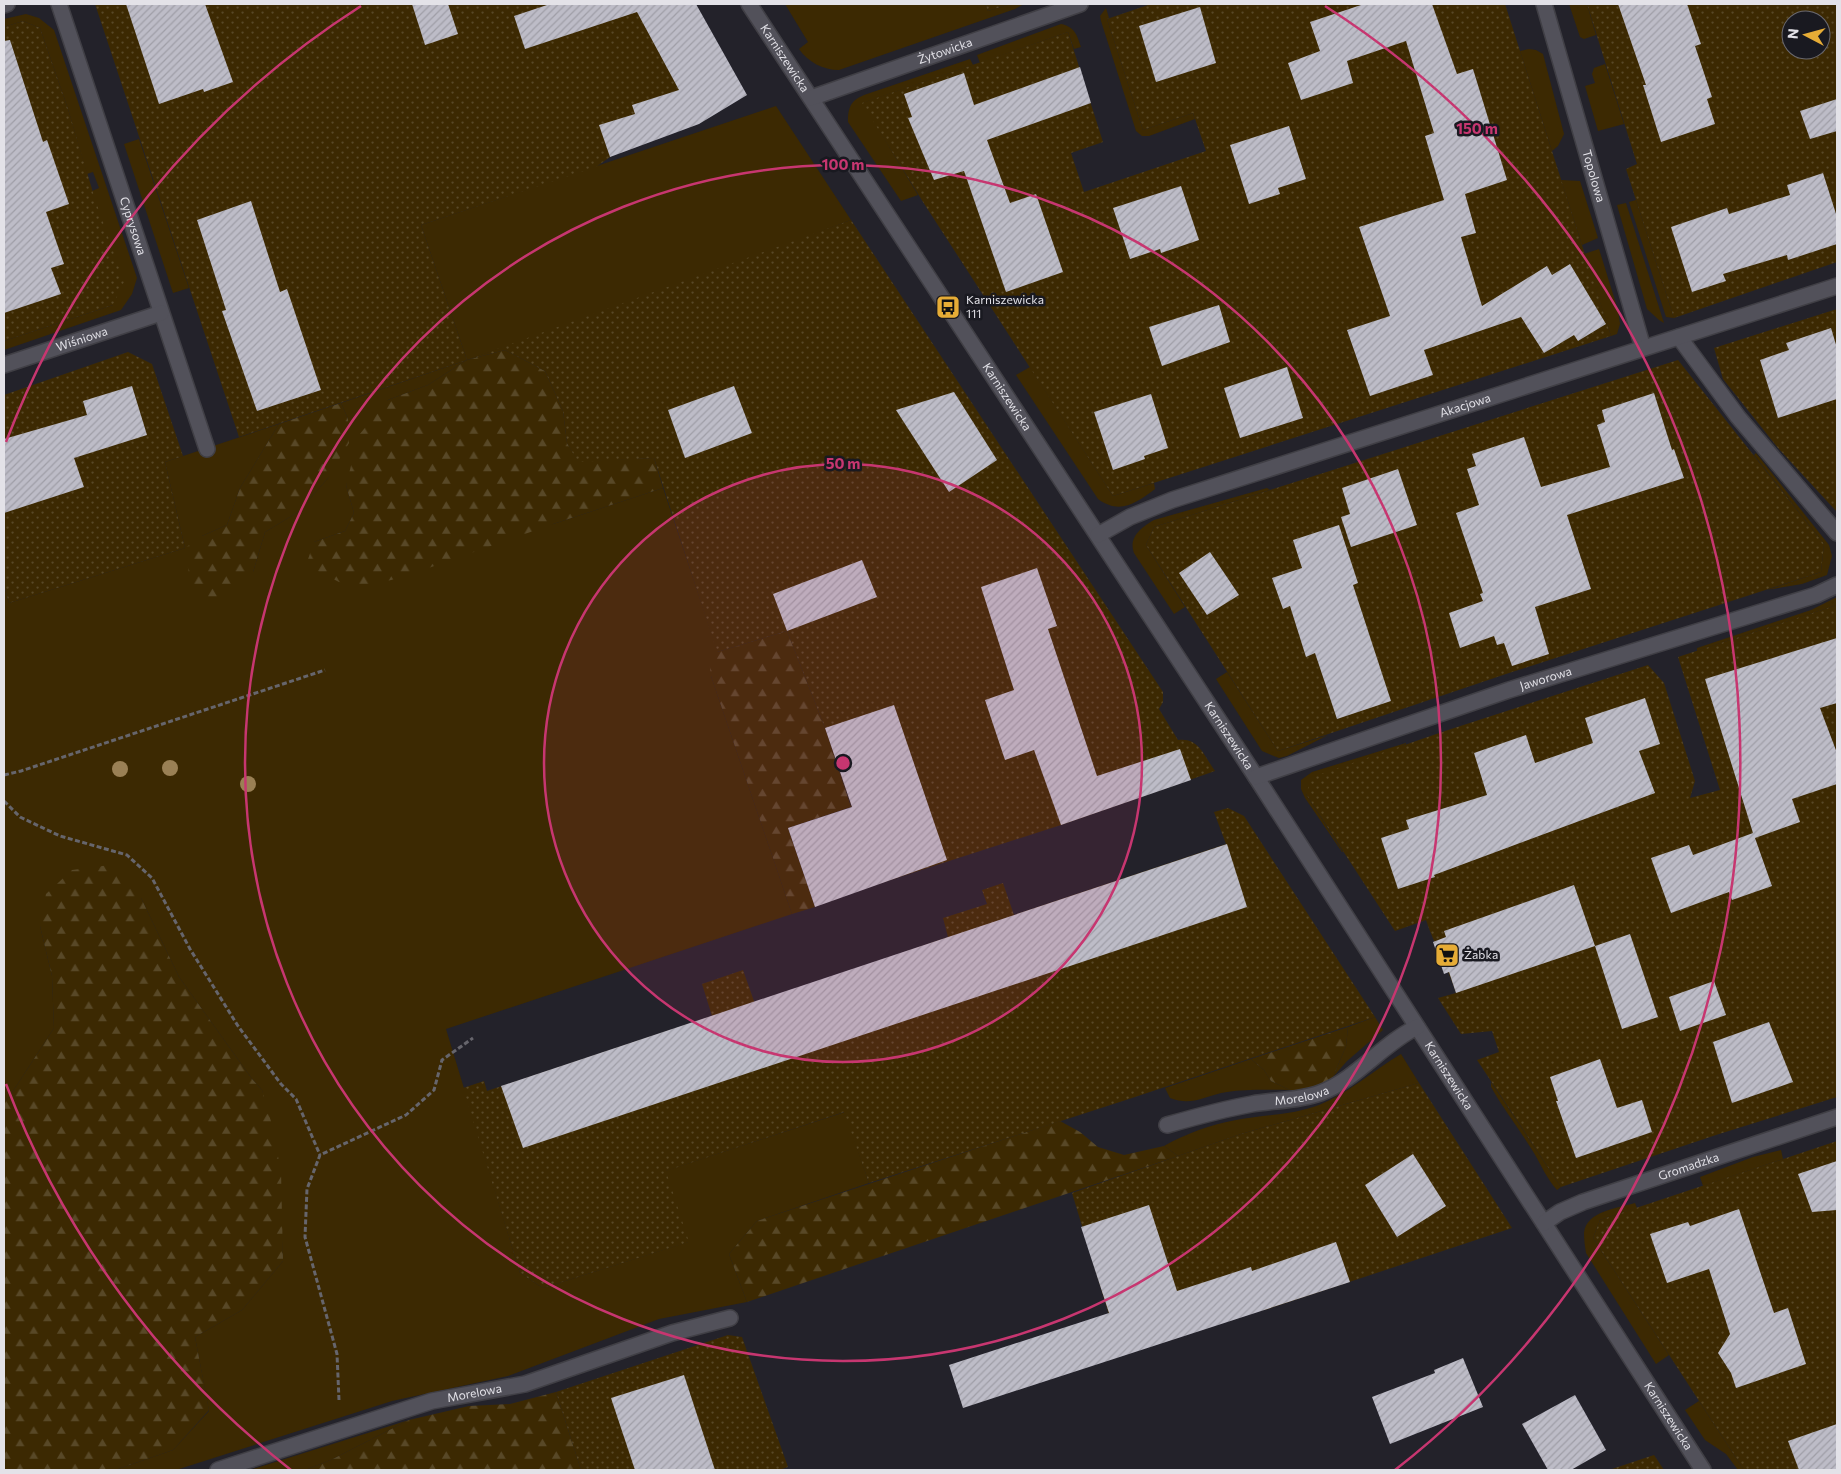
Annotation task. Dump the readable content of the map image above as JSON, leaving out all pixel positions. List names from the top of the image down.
{
  "streets": {
    "street": [
      "Żytowicka",
      "Karniszewicka",
      "Topolowa",
      "Cyprysowa",
      "Wiśniowa",
      "Akacjowa",
      "Jaworowa",
      "Morelowa",
      "Gromadzka"
    ]
  },
  "crossings": [
    ["Żytowicka", "Karniszewicka"],
    ["Karniszewicka", "Akacjowa"],
    ["Karniszewicka", "Jaworowa"],
    ["Karniszewicka", "Morelowa"],
    ["Karniszewicka", "Gromadzka"],
    ["Topolowa", "Akacjowa"],
    ["Cyprysowa", "Wiśniowa"]
  ],
  "places": {
    "bus stop": ["Karniszewicka 111"],
    "supermarket": ["Żabka"]
  },
  "north": "left",
  "rings": ["150 m", "100 m", "50 m"]
}
